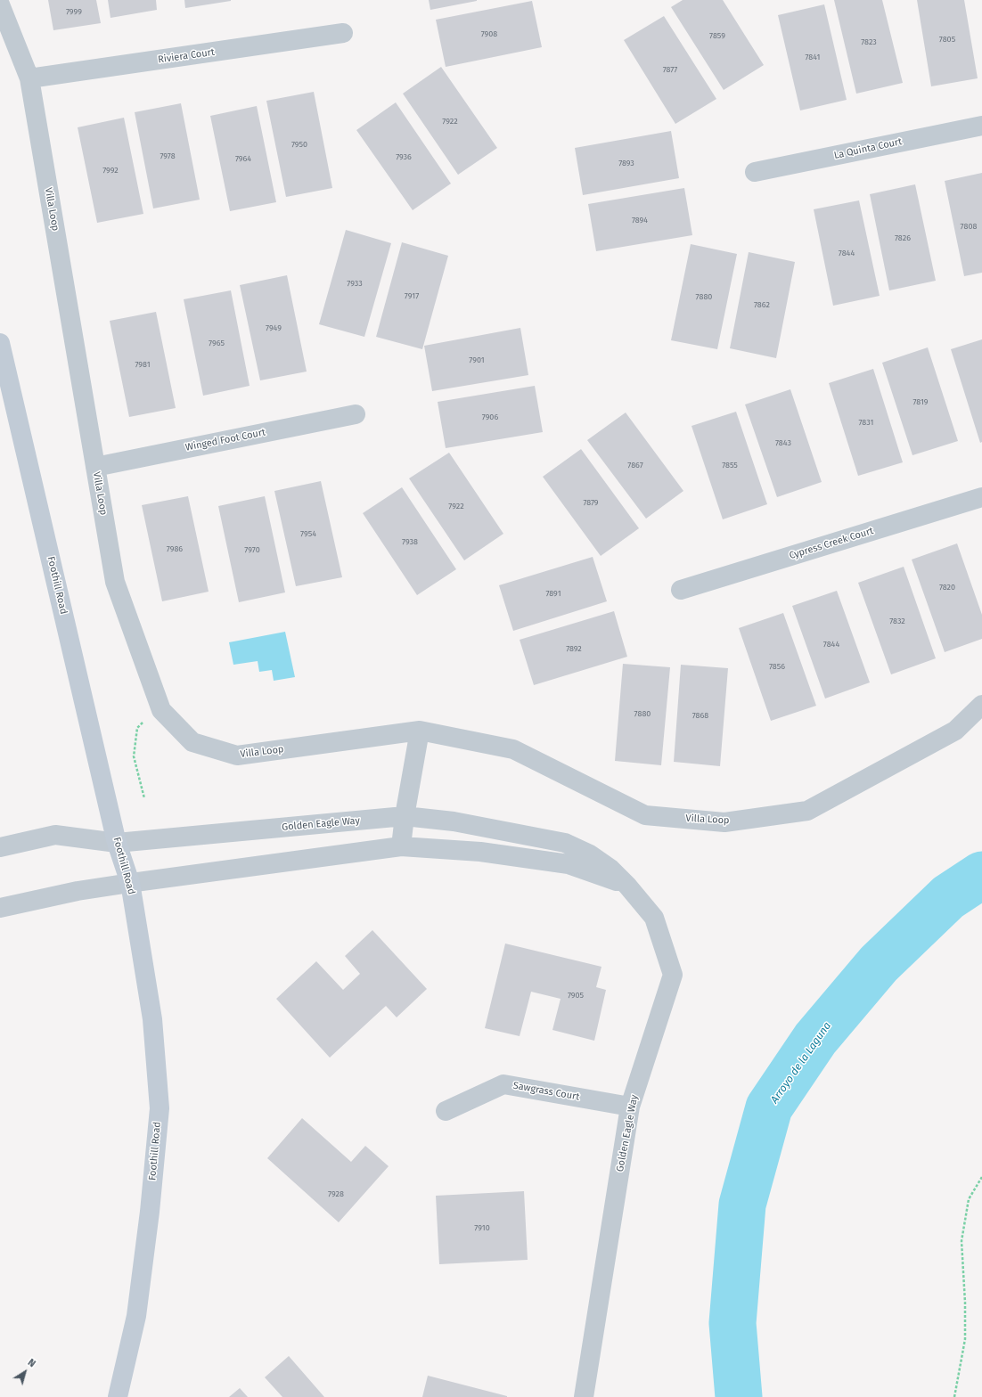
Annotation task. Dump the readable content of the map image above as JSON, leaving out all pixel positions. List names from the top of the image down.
{
  "streets": {
    "main road": ["Foothill Road"],
    "street": [
      "Riviera Court",
      "La Quinta Court",
      "Villa Loop",
      "Winged Foot Court",
      "Cypress Creek Court",
      "Golden Eagle Way",
      "Sawgrass Court"
    ]
  },
  "crossings": [
    ["Riviera Court", "Villa Loop"],
    ["Villa Loop", "Winged Foot Court"],
    ["Foothill Road", "Golden Eagle Way"],
    ["Golden Eagle Way", "Sawgrass Court"]
  ],
  "water": ["Arroyo de la Laguna"],
  "house_numbers": [
    "7999",
    "7908",
    "7859",
    "7805",
    "7823",
    "7841",
    "7877",
    "7922",
    "7950",
    "7978",
    "7936",
    "7964",
    "7893",
    "7992",
    "7894",
    "7808",
    "7826",
    "7844",
    "7933",
    "7917",
    "7880",
    "7862",
    "7949",
    "7965",
    "7901",
    "7981",
    "7819",
    "7906",
    "7831",
    "7843",
    "7867",
    "7855",
    "7879",
    "7922",
    "7954",
    "7938",
    "7986",
    "7970",
    "7820",
    "7891",
    "7832",
    "7844",
    "7892",
    "7856",
    "7880",
    "7868",
    "7905",
    "7928",
    "7910"
  ],
  "north": "top right"
}
